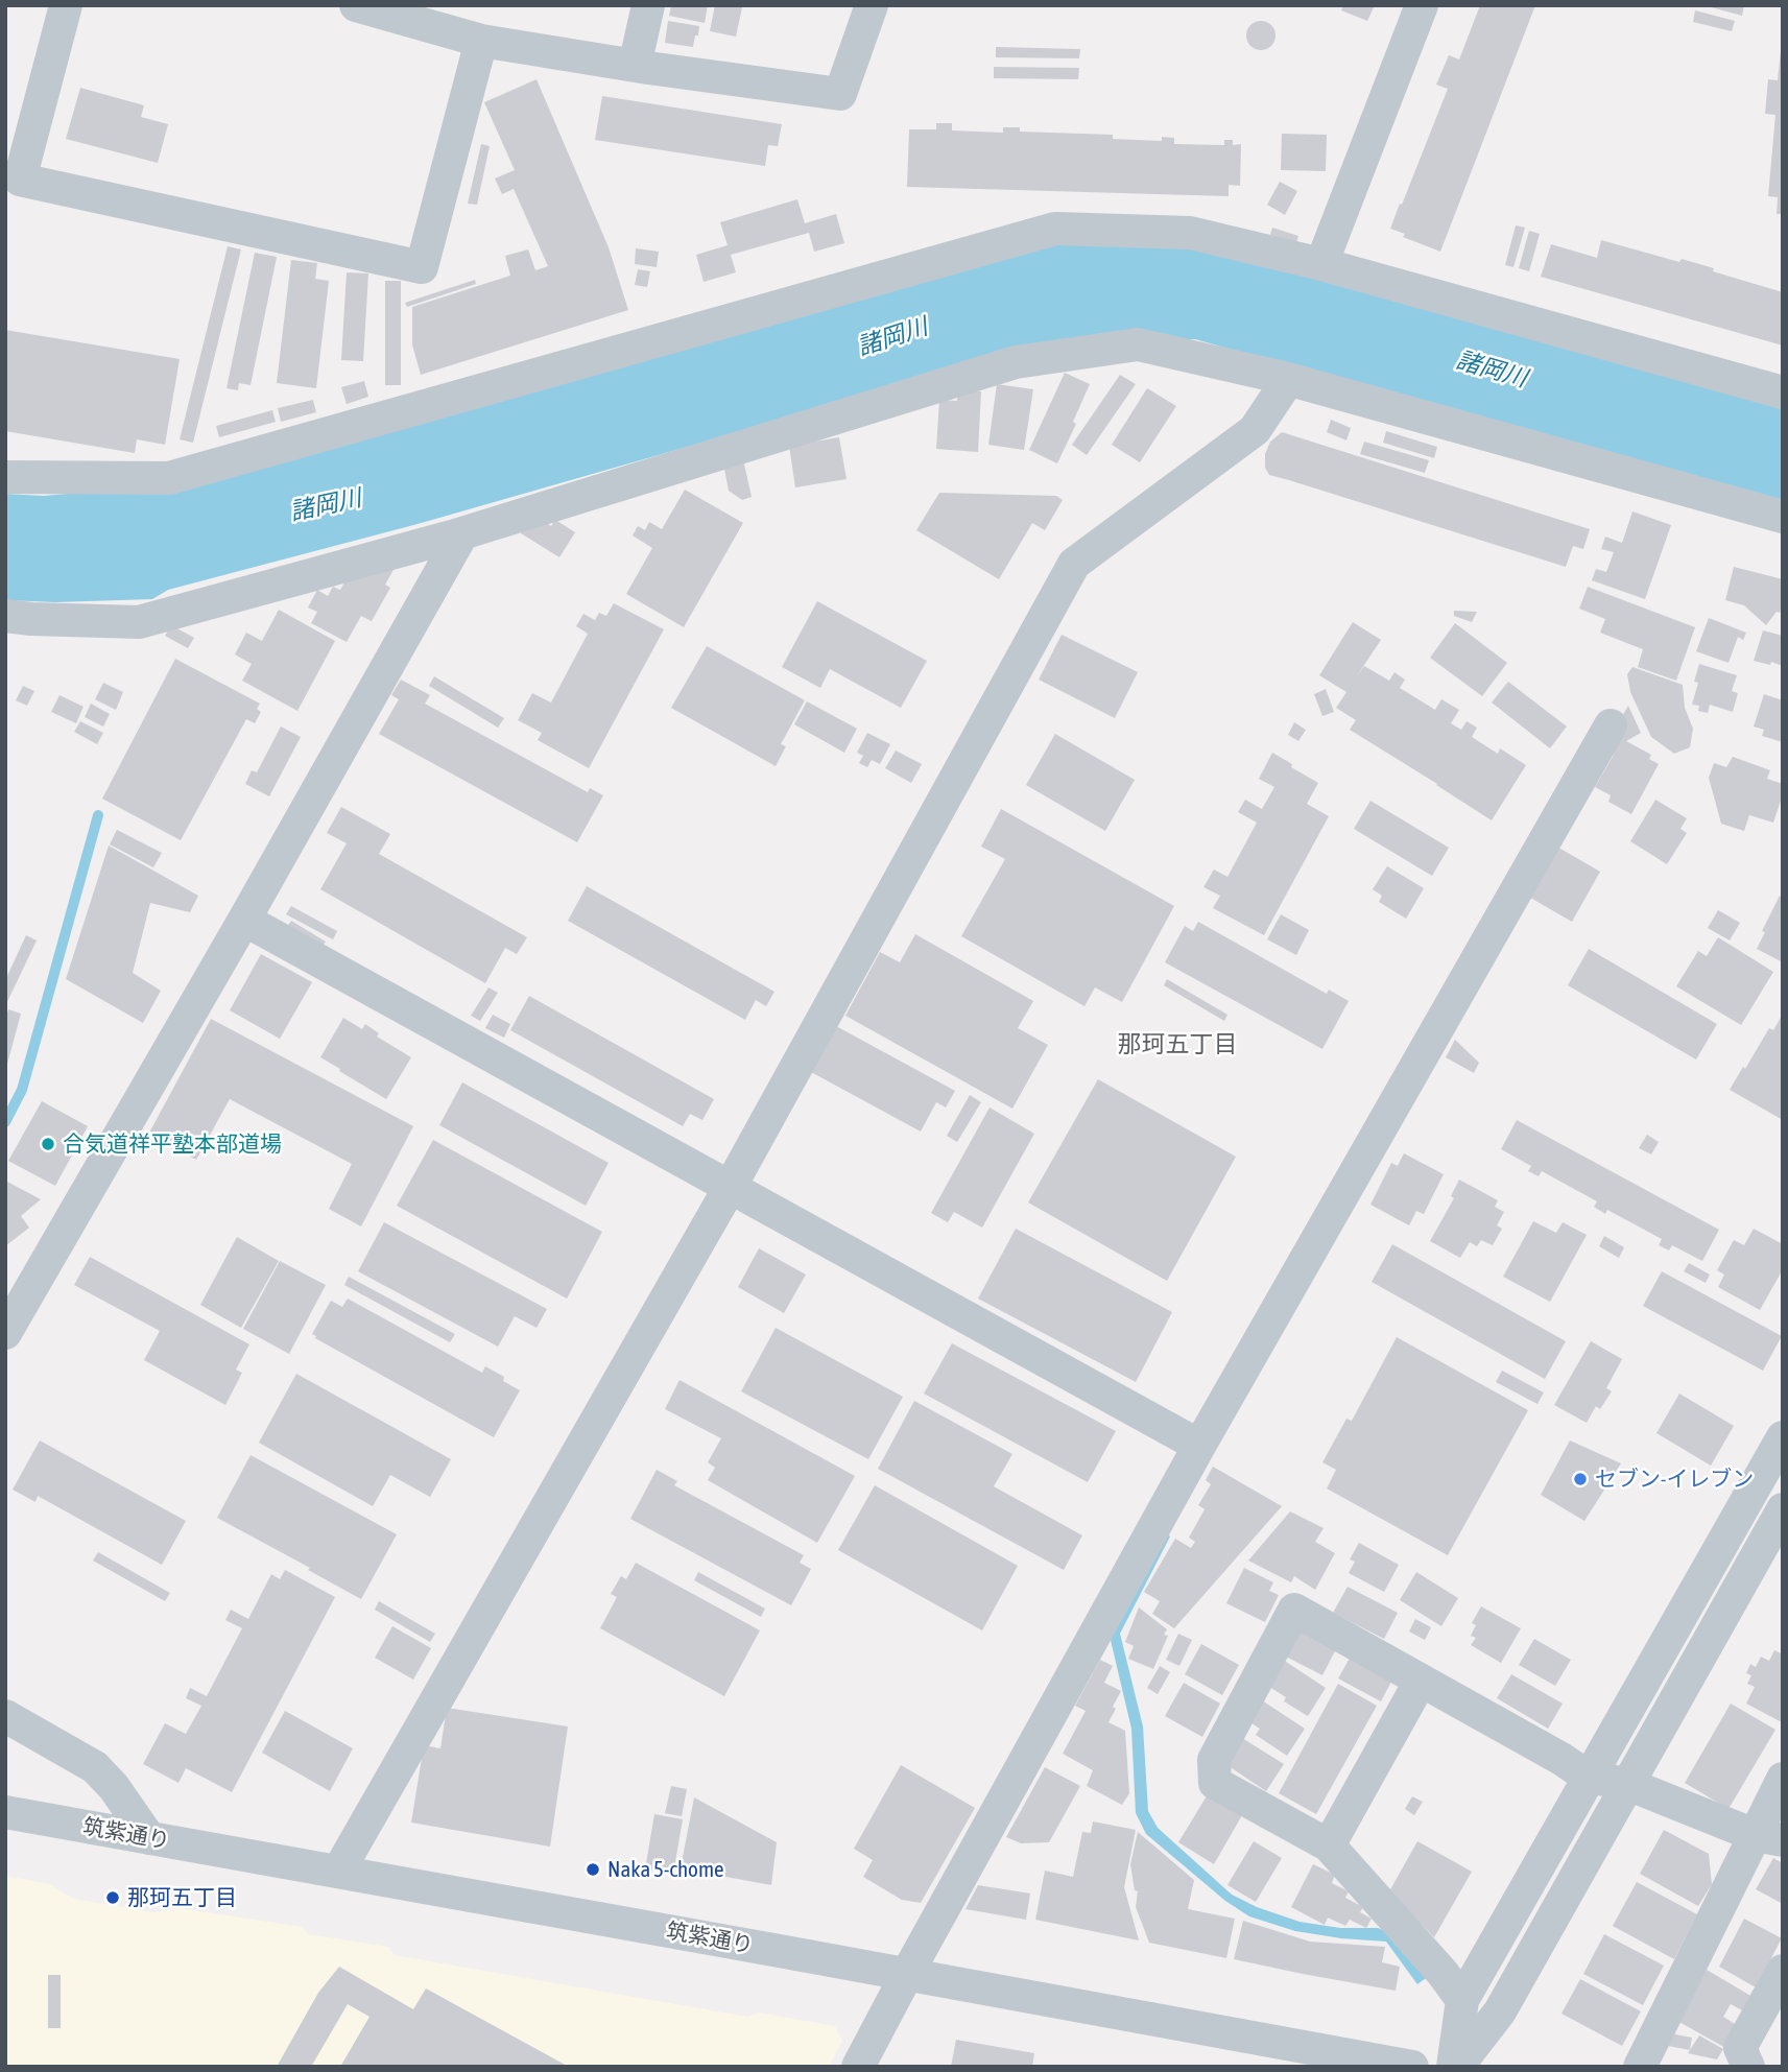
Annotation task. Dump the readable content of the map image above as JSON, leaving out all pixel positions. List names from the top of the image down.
{
  "streets": {
    "street": ["筑紫通り"]
  },
  "districts": ["那珂五丁目"],
  "water": ["諸岡川"],
  "places": [
    "合気道祥平塾本部道場",
    "セブン-イレブン",
    "Naka 5-chome",
    "那珂五丁目"
  ]
}
